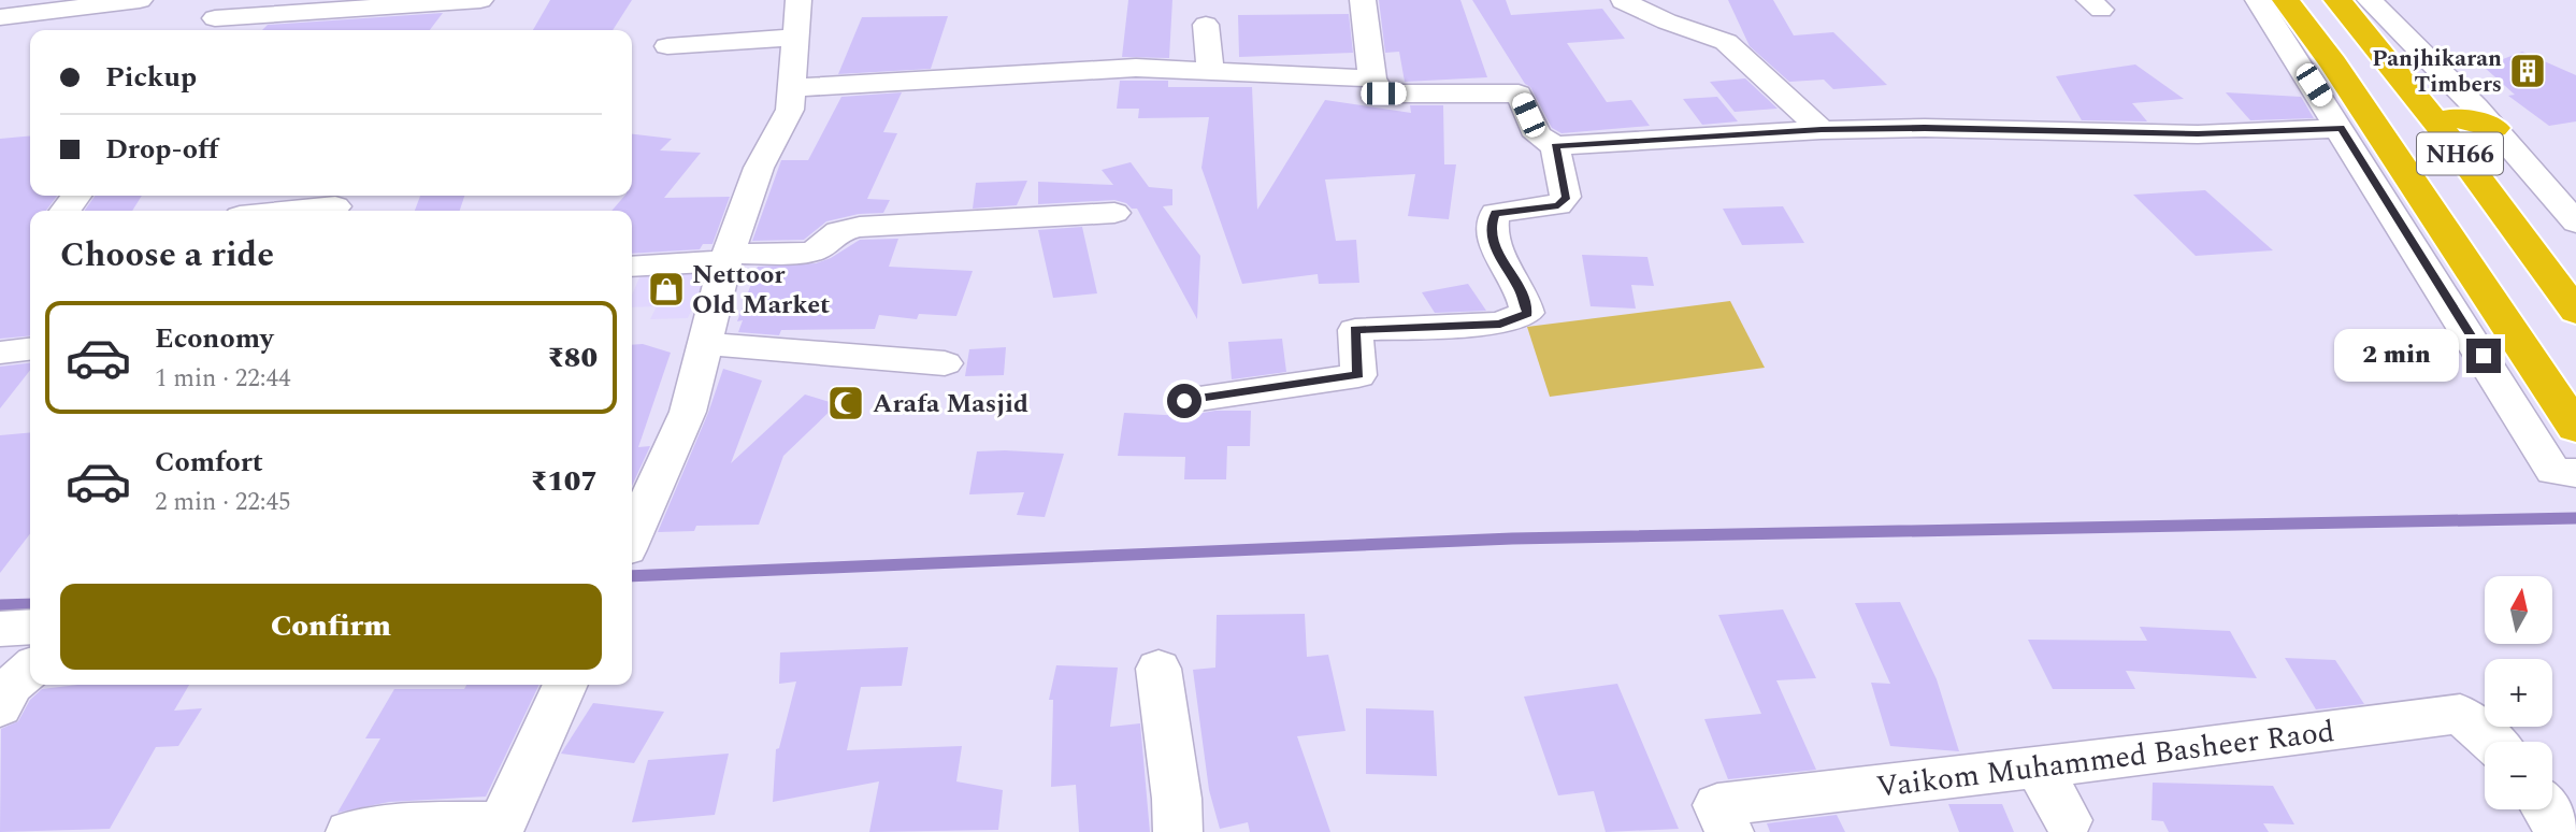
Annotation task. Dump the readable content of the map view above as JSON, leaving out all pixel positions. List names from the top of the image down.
{
  "streets": {
    "highway": ["NH66"],
    "street": ["Vaikom Muhammed Basheer Raod"]
  },
  "places": {
    "building": ["Panjhikaran Timbers"],
    "shop": ["Nettoor Old Market"],
    "mosque": ["Arafa Masjid"]
  },
  "north": "top",
  "page": {
    "banner": ["Pickup", "Drop-off"],
    "heading": "Choose a ride",
    "list": [
      {
        "name": "Economy",
        "note": "1 min · 22:44",
        "value": "₹80"
      },
      {
        "name": "Comfort",
        "note": "2 min · 22:45",
        "value": "₹107"
      }
    ],
    "bubble": "2 min",
    "buttons": "Confirm",
    "map_buttons": ["+", "−"]
  }
}
